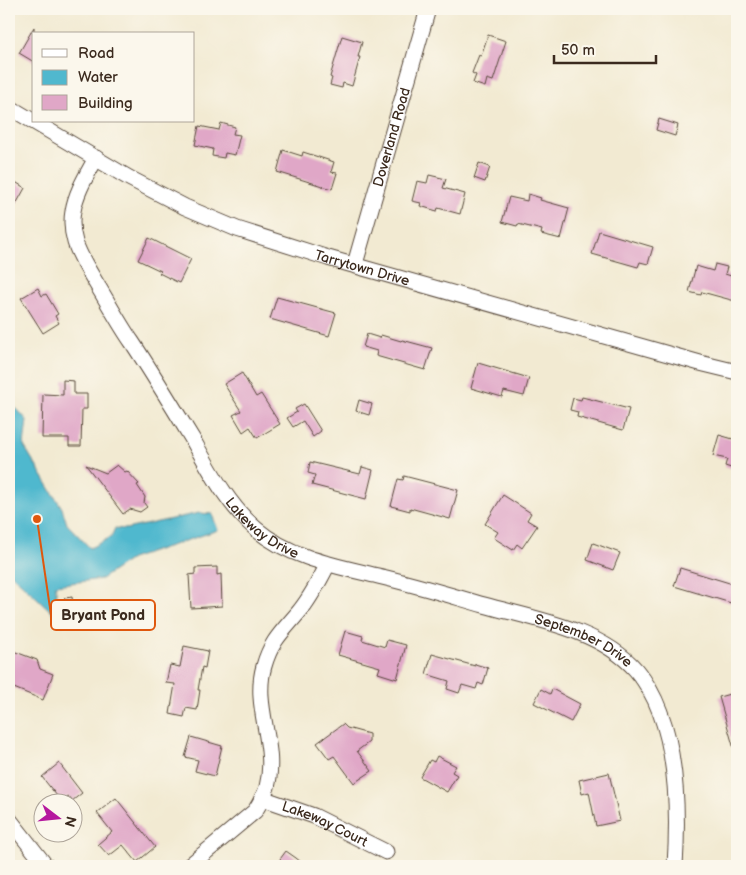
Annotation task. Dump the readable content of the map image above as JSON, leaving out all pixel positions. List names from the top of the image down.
{
  "streets": {
    "street": [
      "Doverland Road",
      "Tarrytown Drive",
      "Lakeway Drive",
      "September Drive",
      "Lakeway Court"
    ]
  },
  "crossings": [
    ["Doverland Road", "Tarrytown Drive"],
    ["Tarrytown Drive", "Lakeway Drive"],
    ["Lakeway Drive", "September Drive"]
  ],
  "places": ["Bryant Pond"],
  "legend": ["Road", "Water", "Building"],
  "scale_bar": "50 m",
  "north": "right"
}
